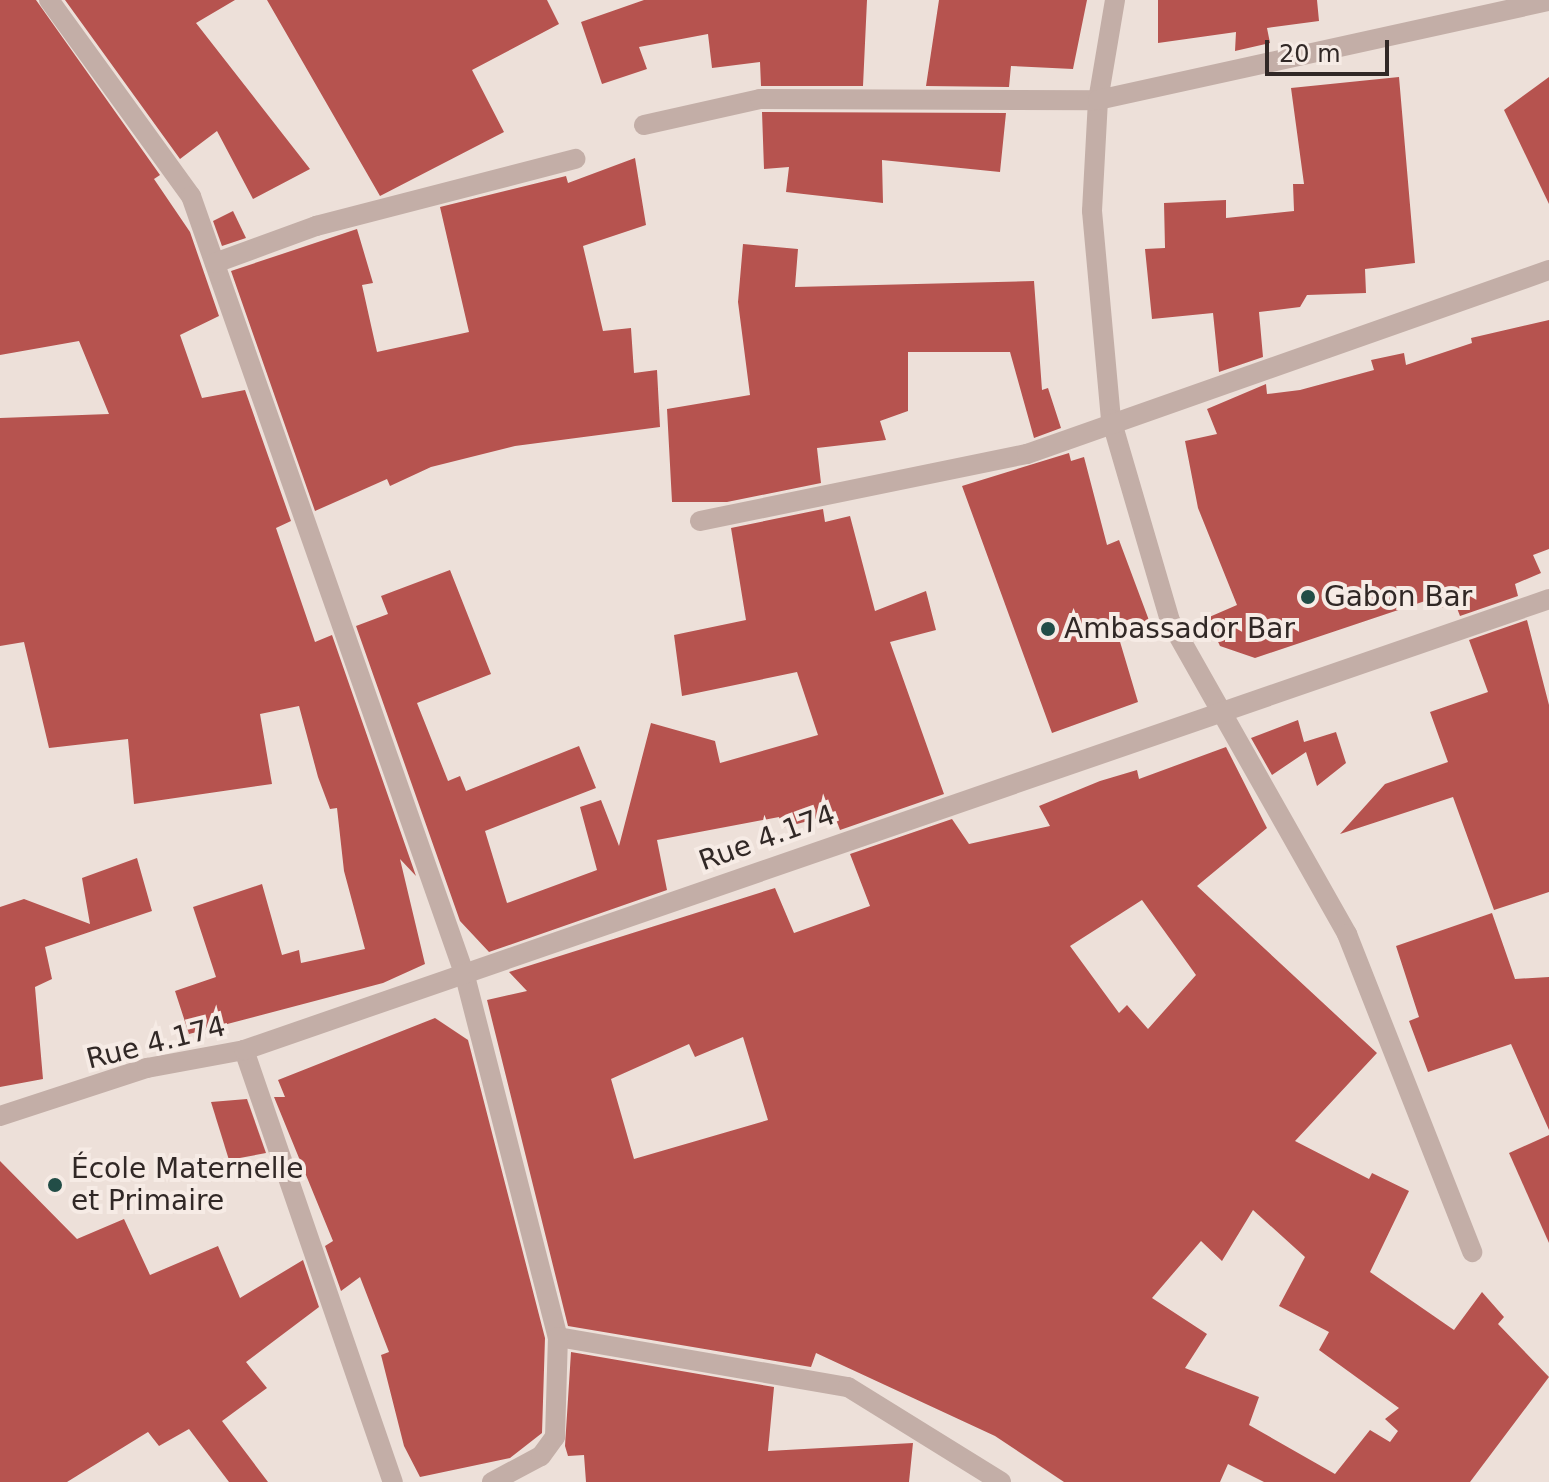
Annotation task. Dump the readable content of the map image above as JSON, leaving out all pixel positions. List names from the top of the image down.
{
  "streets": {
    "street": ["Rue 4.174"]
  },
  "places": ["Gabon Bar", "Ambassador Bar", "École Maternelle et Primaire"],
  "scale_bar": "20 m"
}
